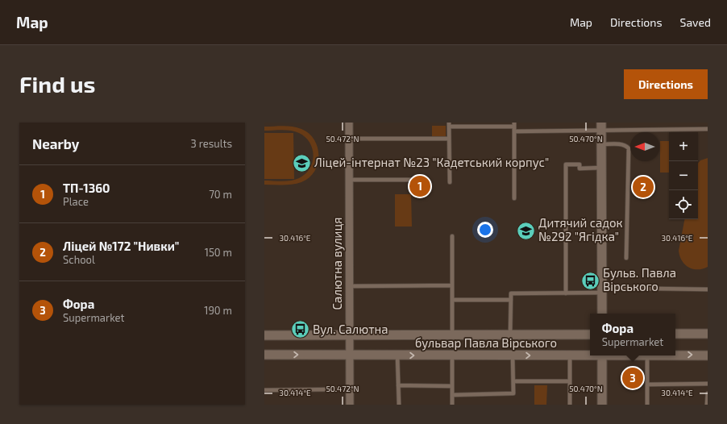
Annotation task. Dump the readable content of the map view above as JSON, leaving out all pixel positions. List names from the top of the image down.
{
  "streets": {
    "street": ["Салютна вулиця", "бульвар Павла Вірського"]
  },
  "crossings": [
    ["Салютна вулиця", "бульвар Павла Вірського"]
  ],
  "places": {
    "school or university": ["Ліцей-інтернат №23 \"Кадетський корпус\"", "Дитячий садок №292 \"Ягідка\""],
    "bus stop": ["Бульв. Павла Вірського", "Вул. Салютна"]
  },
  "north": "left",
  "page": {
    "header": "Map",
    "nav": ["Map", "Directions", "Saved"],
    "buttons": "Directions",
    "title": "Find us",
    "heading": ["Nearby", "3 results"],
    "map_buttons": ["+", "−"],
    "list": [
      {
        "mark": "1",
        "name": "ТП-1360",
        "note": "Place",
        "value": "70 m"
      },
      {
        "mark": "2",
        "name": "Ліцей №172 \"Нивки\"",
        "note": "School",
        "value": "150 m"
      },
      {
        "mark": "3",
        "name": "Фора",
        "note": "Supermarket",
        "value": "190 m"
      }
    ],
    "pins": ["1", "2", "3"],
    "popup": ["Фора", "Supermarket"]
  },
  "coordinates": [
    "50.472°N",
    "50.470°N",
    "30.416°E",
    "30.414°E"
  ]
}
